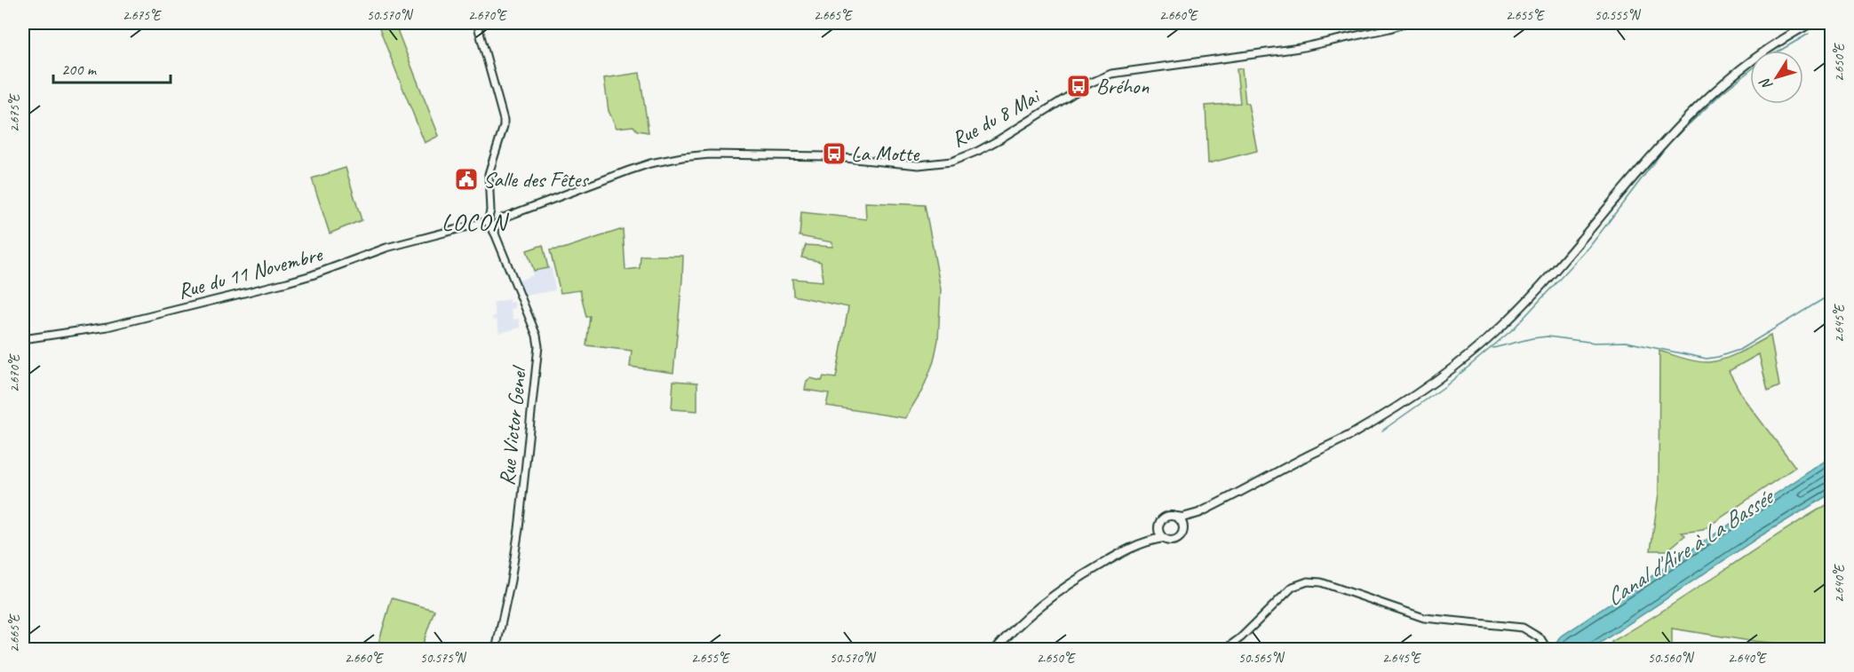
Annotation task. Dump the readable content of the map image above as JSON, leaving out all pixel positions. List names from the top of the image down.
{
  "streets": {
    "main road": ["Rue du 8 Mai", "Rue du 11 Novembre", "Rue Victor Genel"]
  },
  "crossings": [
    ["Rue du 8 Mai", "Rue du 11 Novembre"],
    ["Rue du 8 Mai", "Rue Victor Genel"],
    ["Rue du 11 Novembre", "Rue Victor Genel"]
  ],
  "districts": ["LOCON"],
  "water": ["Canal d'Aire à La Bassée"],
  "places": {
    "bus stop": ["Bréhon", "La Motte"],
    "public building": ["Salle des Fêtes"]
  },
  "scale_bar": "200 m",
  "north": "bottom left",
  "coordinates": [
    "2.675°E",
    "50.570°N",
    "2.670°E",
    "2.665°E",
    "2.660°E",
    "2.655°E",
    "50.555°N",
    "2.650°E",
    "2.645°E",
    "2.640°E",
    "50.575°N",
    "50.565°N",
    "50.560°N"
  ]
}
